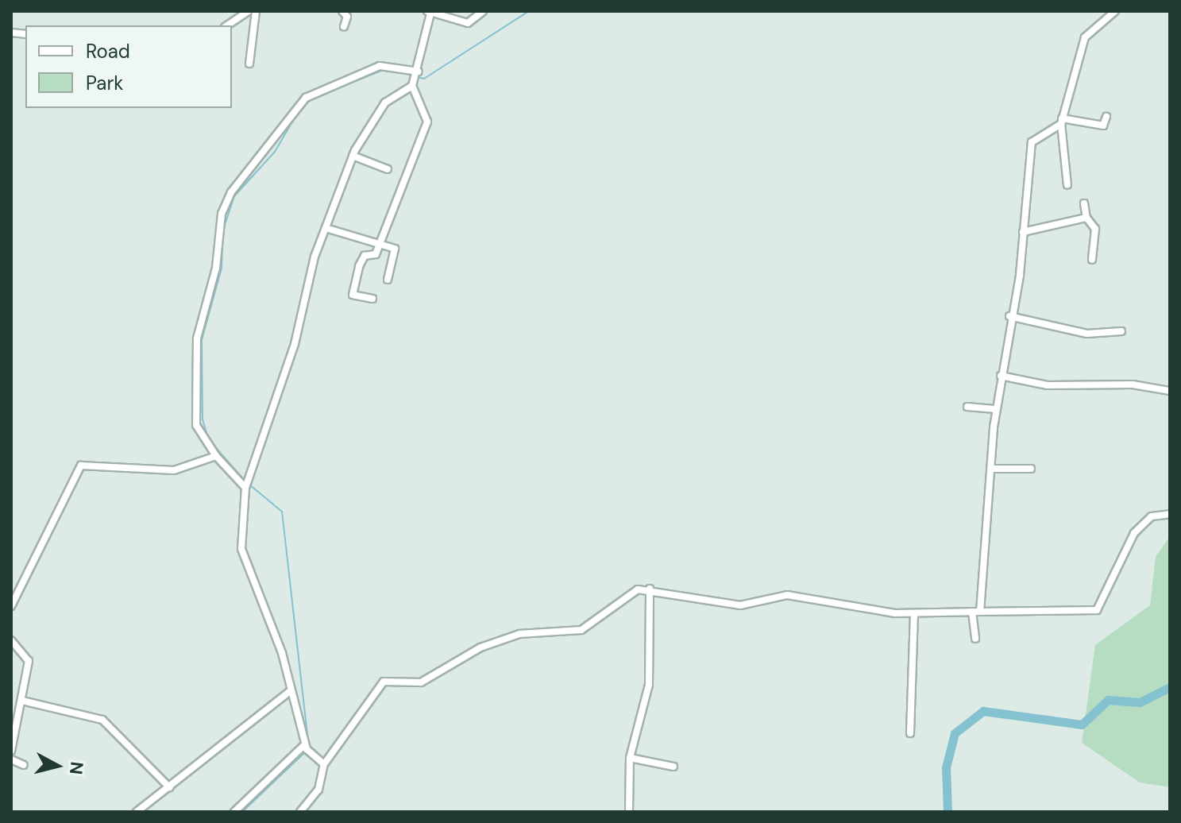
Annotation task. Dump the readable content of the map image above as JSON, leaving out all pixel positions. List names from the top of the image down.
{
  "legend": ["Road", "Park"],
  "north": "right"
}
